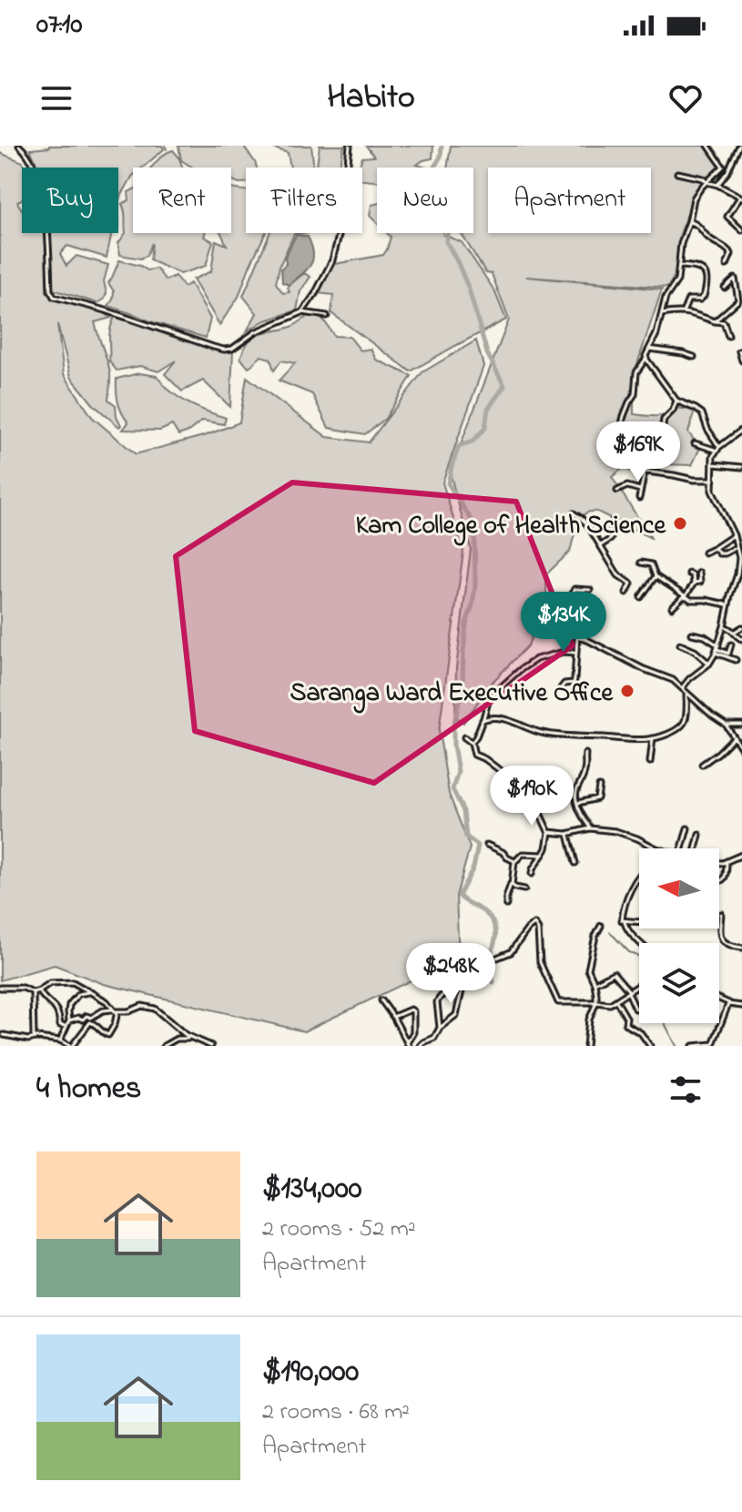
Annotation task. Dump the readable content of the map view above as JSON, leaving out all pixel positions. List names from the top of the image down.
{
  "places": ["Kam College of Health Science", "Saranga Ward Executive Office"],
  "north": "left",
  "page": {
    "status": "07:10",
    "header": "Habito",
    "chip": [
      "Buy",
      "Rent",
      "Filters",
      "New",
      "Apartment"
    ],
    "price": [
      "$169K",
      "$134K",
      "$190K",
      "$248K"
    ],
    "heading": "4 homes",
    "list": [
      {
        "name": "$134,000",
        "note": "2 rooms · 52 m² · Apartment"
      },
      {
        "name": "$190,000",
        "note": "2 rooms · 68 m² · Apartment"
      }
    ]
  }
}
